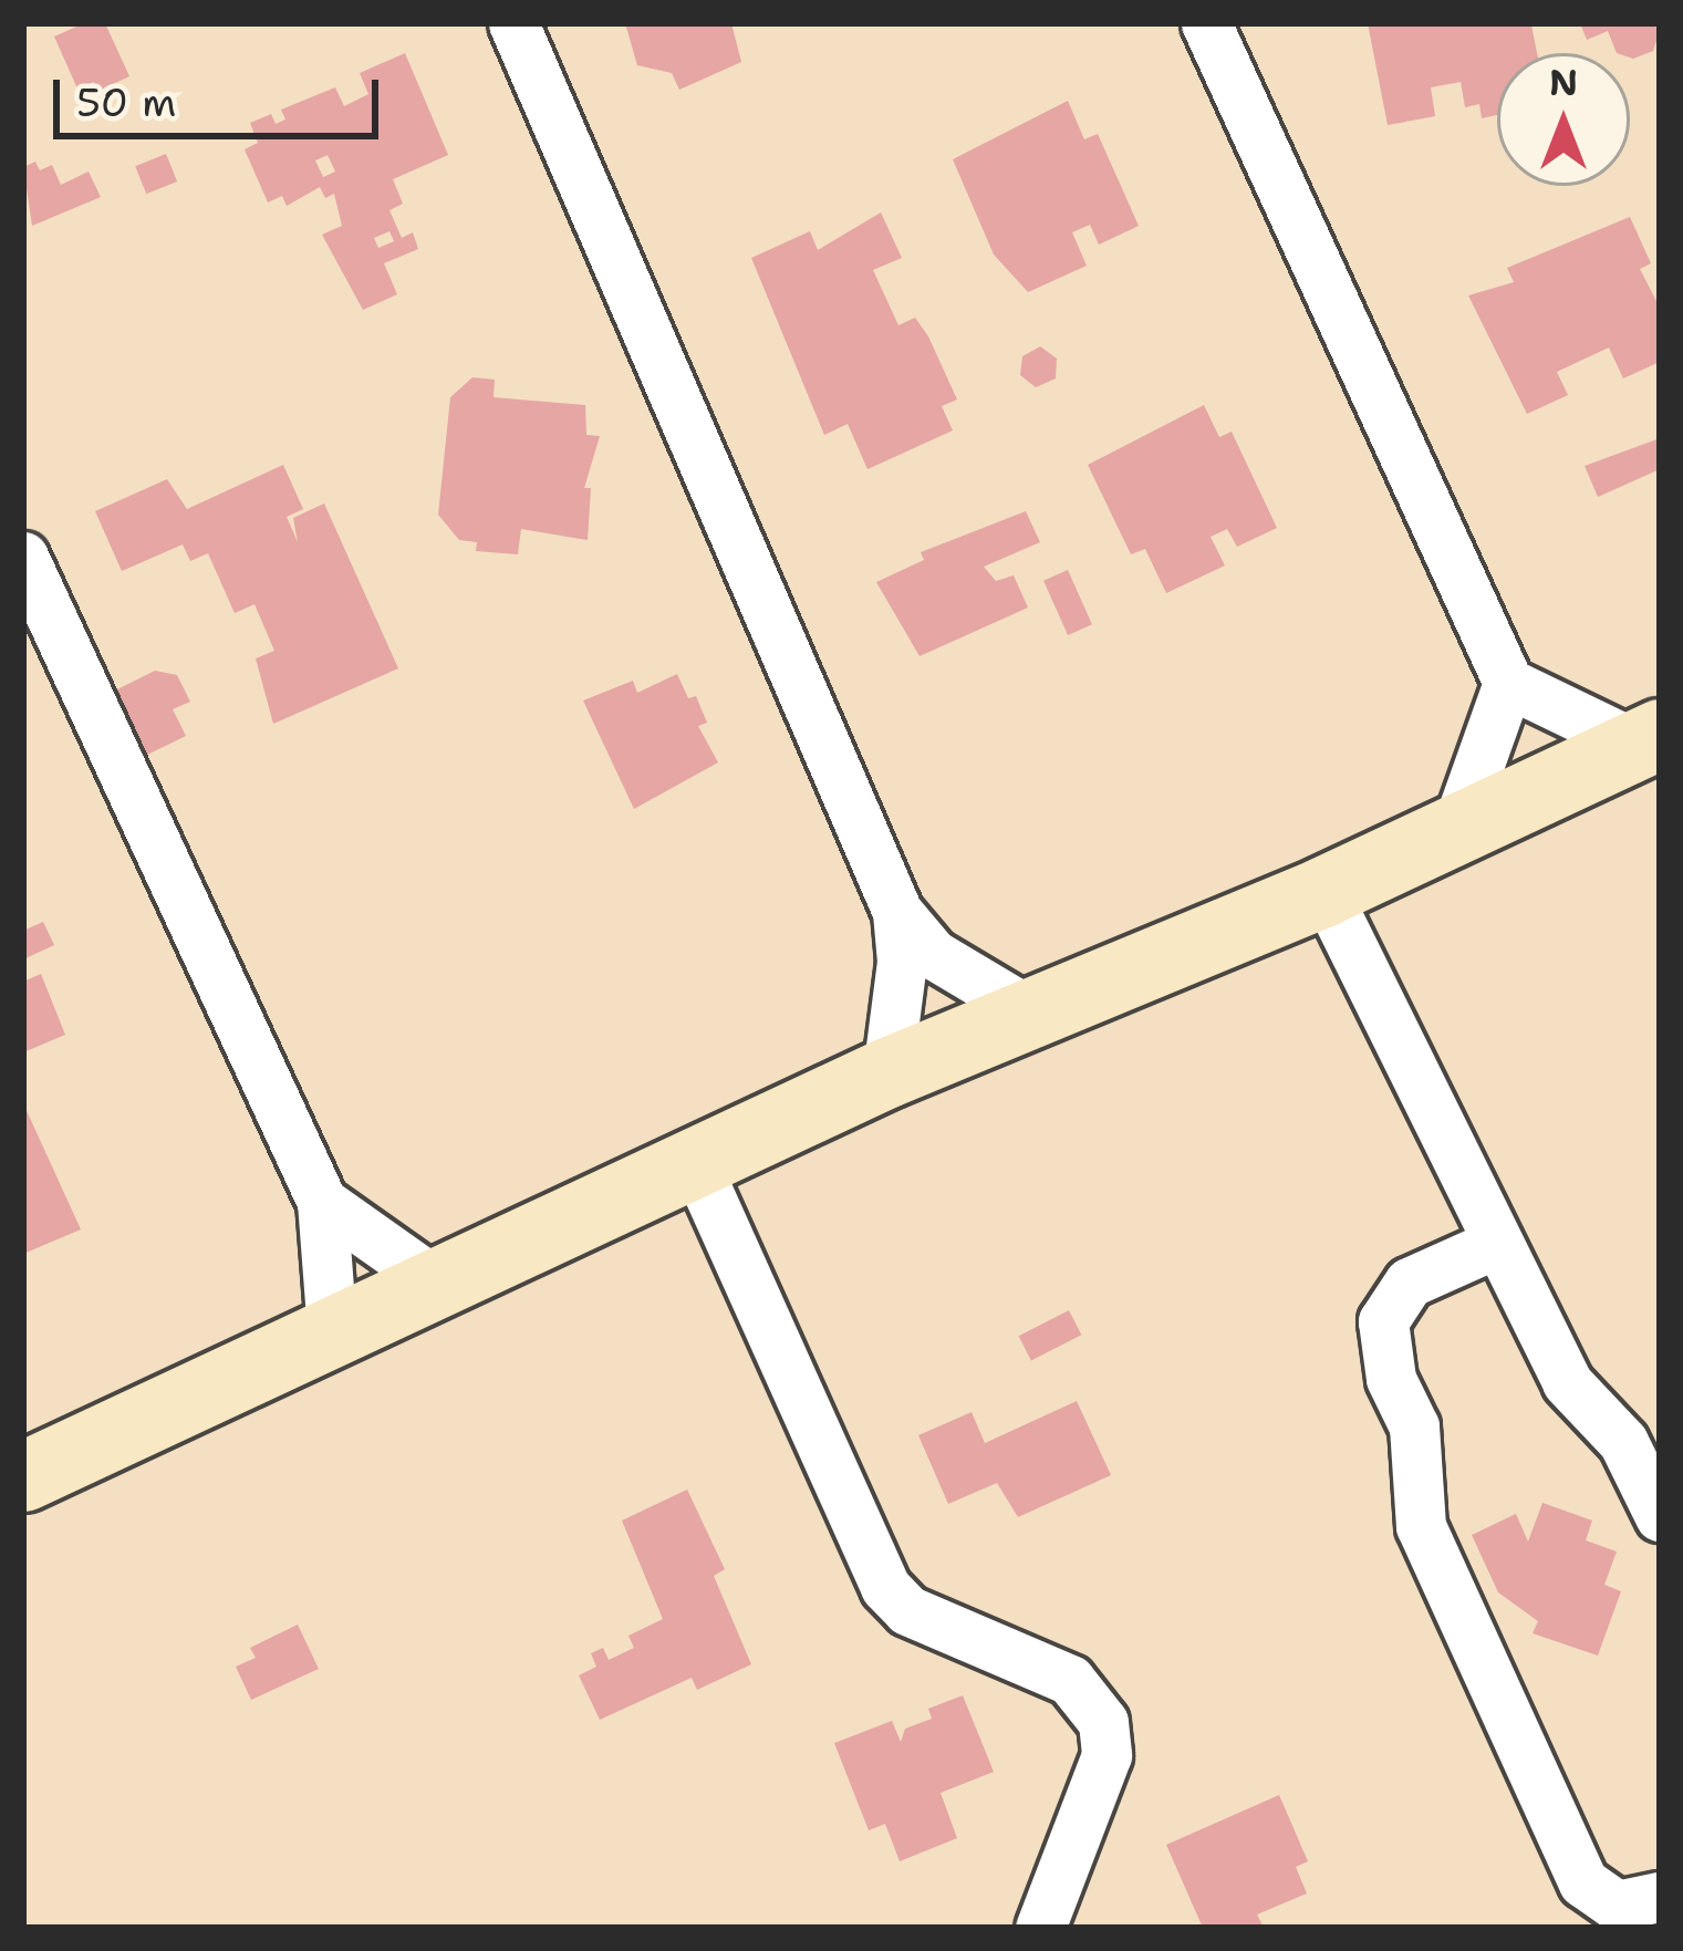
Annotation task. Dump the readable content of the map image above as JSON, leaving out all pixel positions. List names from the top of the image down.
{
  "scale_bar": "50 m",
  "north": "top"
}
